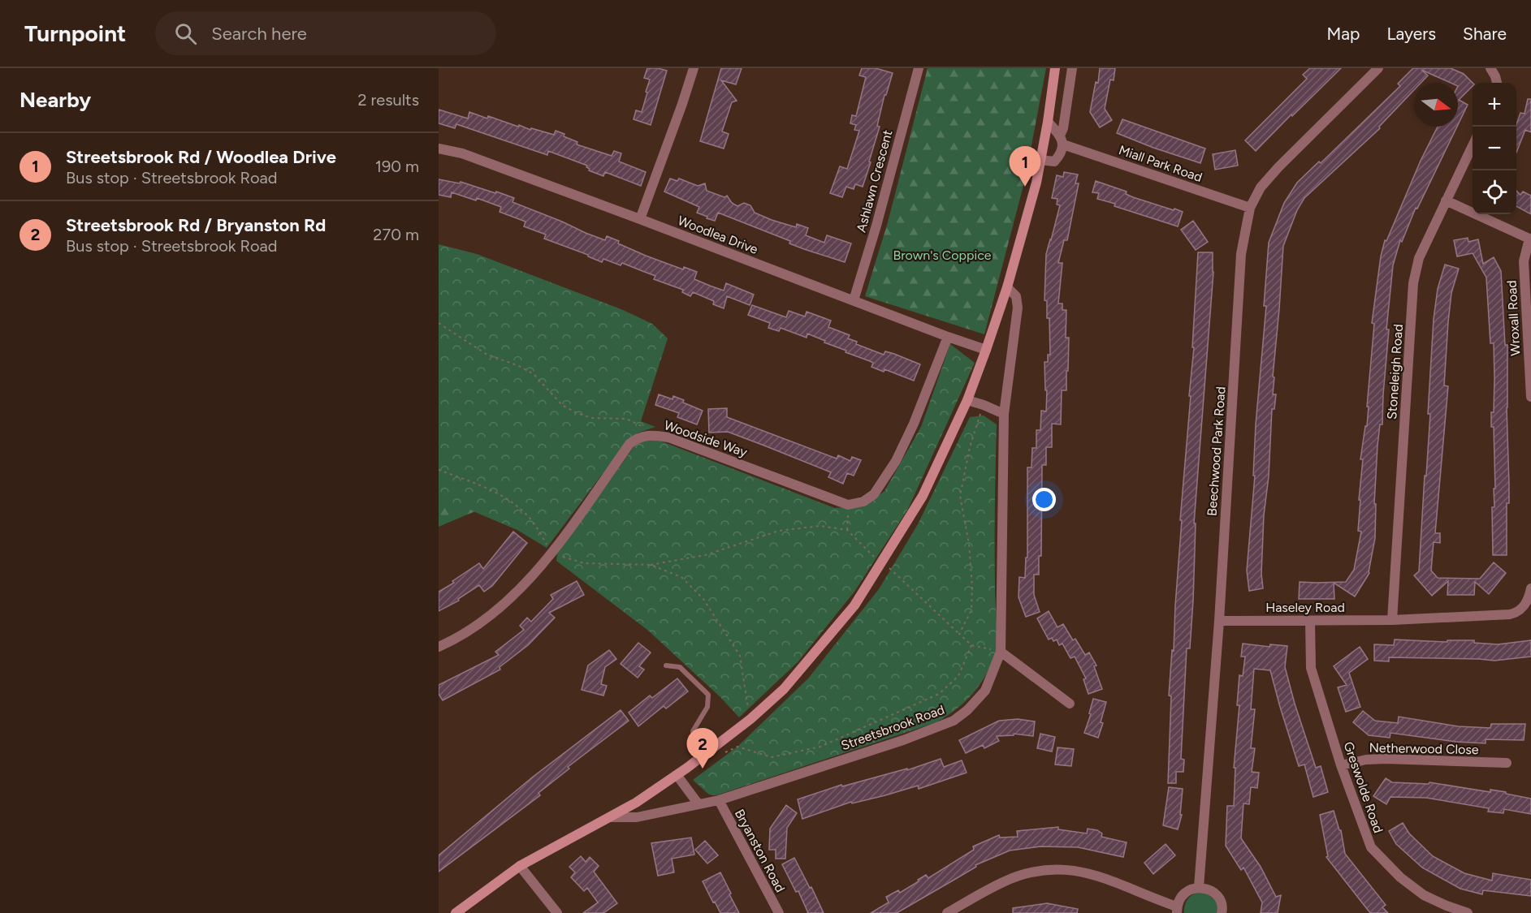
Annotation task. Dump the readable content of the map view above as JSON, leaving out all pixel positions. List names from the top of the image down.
{
  "streets": {
    "main road": ["Streetsbrook Road"],
    "street": [
      "Miall Park Road",
      "Ashlawn Crescent",
      "Woodlea Drive",
      "Wroxall Road",
      "Stoneleigh Road",
      "Woodside Way",
      "Beechwood Park Road",
      "Haseley Road",
      "Netherwood Close",
      "Greswolde Road",
      "Bryanston Road"
    ]
  },
  "crossings": [
    ["Miall Park Road", "Beechwood Park Road"],
    ["Miall Park Road", "Streetsbrook Road"],
    ["Ashlawn Crescent", "Woodlea Drive"],
    ["Woodlea Drive", "Streetsbrook Road"],
    ["Stoneleigh Road", "Haseley Road"],
    ["Beechwood Park Road", "Haseley Road"],
    ["Haseley Road", "Greswolde Road"],
    ["Streetsbrook Road", "Bryanston Road"],
    ["Netherwood Close", "Greswolde Road"]
  ],
  "parks": ["Brown's Coppice"],
  "north": "right",
  "page": {
    "header": "Turnpoint",
    "search": "Search here",
    "nav": ["Map", "Layers", "Share"],
    "heading": ["Nearby", "2 results"],
    "map_buttons": ["+", "−"],
    "list": [
      {
        "mark": "1",
        "name": "Streetsbrook Rd / Woodlea Drive",
        "note": "Bus stop · Streetsbrook Road",
        "value": "190 m"
      },
      {
        "mark": "2",
        "name": "Streetsbrook Rd / Bryanston Rd",
        "note": "Bus stop · Streetsbrook Road",
        "value": "270 m"
      }
    ],
    "pins": ["1", "2"]
  }
}
